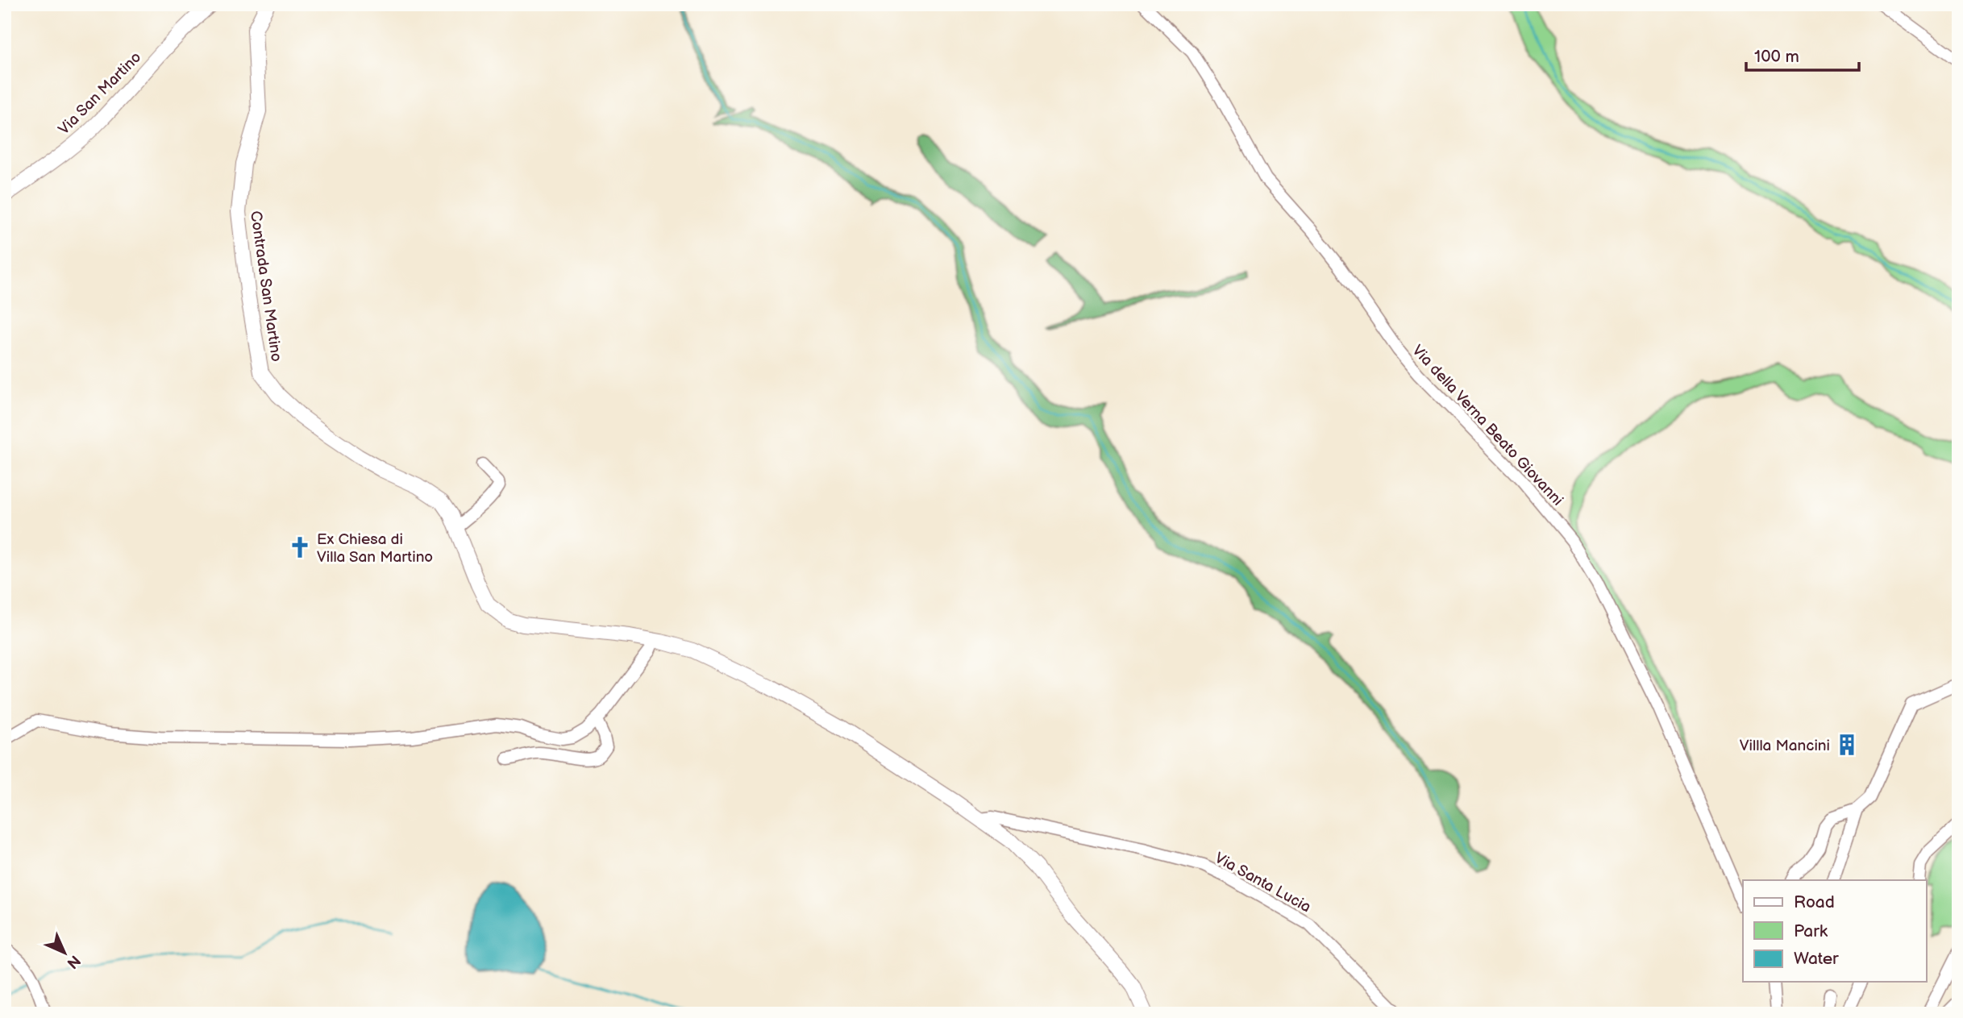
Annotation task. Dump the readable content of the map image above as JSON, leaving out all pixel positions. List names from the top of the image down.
{
  "streets": {
    "main road": ["Via San Martino", "Contrada San Martino"],
    "street": ["Via della Verna Beato Giovanni", "Via Santa Lucia"]
  },
  "crossings": [
    ["Contrada San Martino", "Via Santa Lucia"]
  ],
  "places": {
    "church": ["Ex Chiesa di Villa San Martino"],
    "building": ["Villla Mancini"]
  },
  "legend": ["Road", "Park", "Water"],
  "scale_bar": "100 m",
  "north": "bottom right"
}
